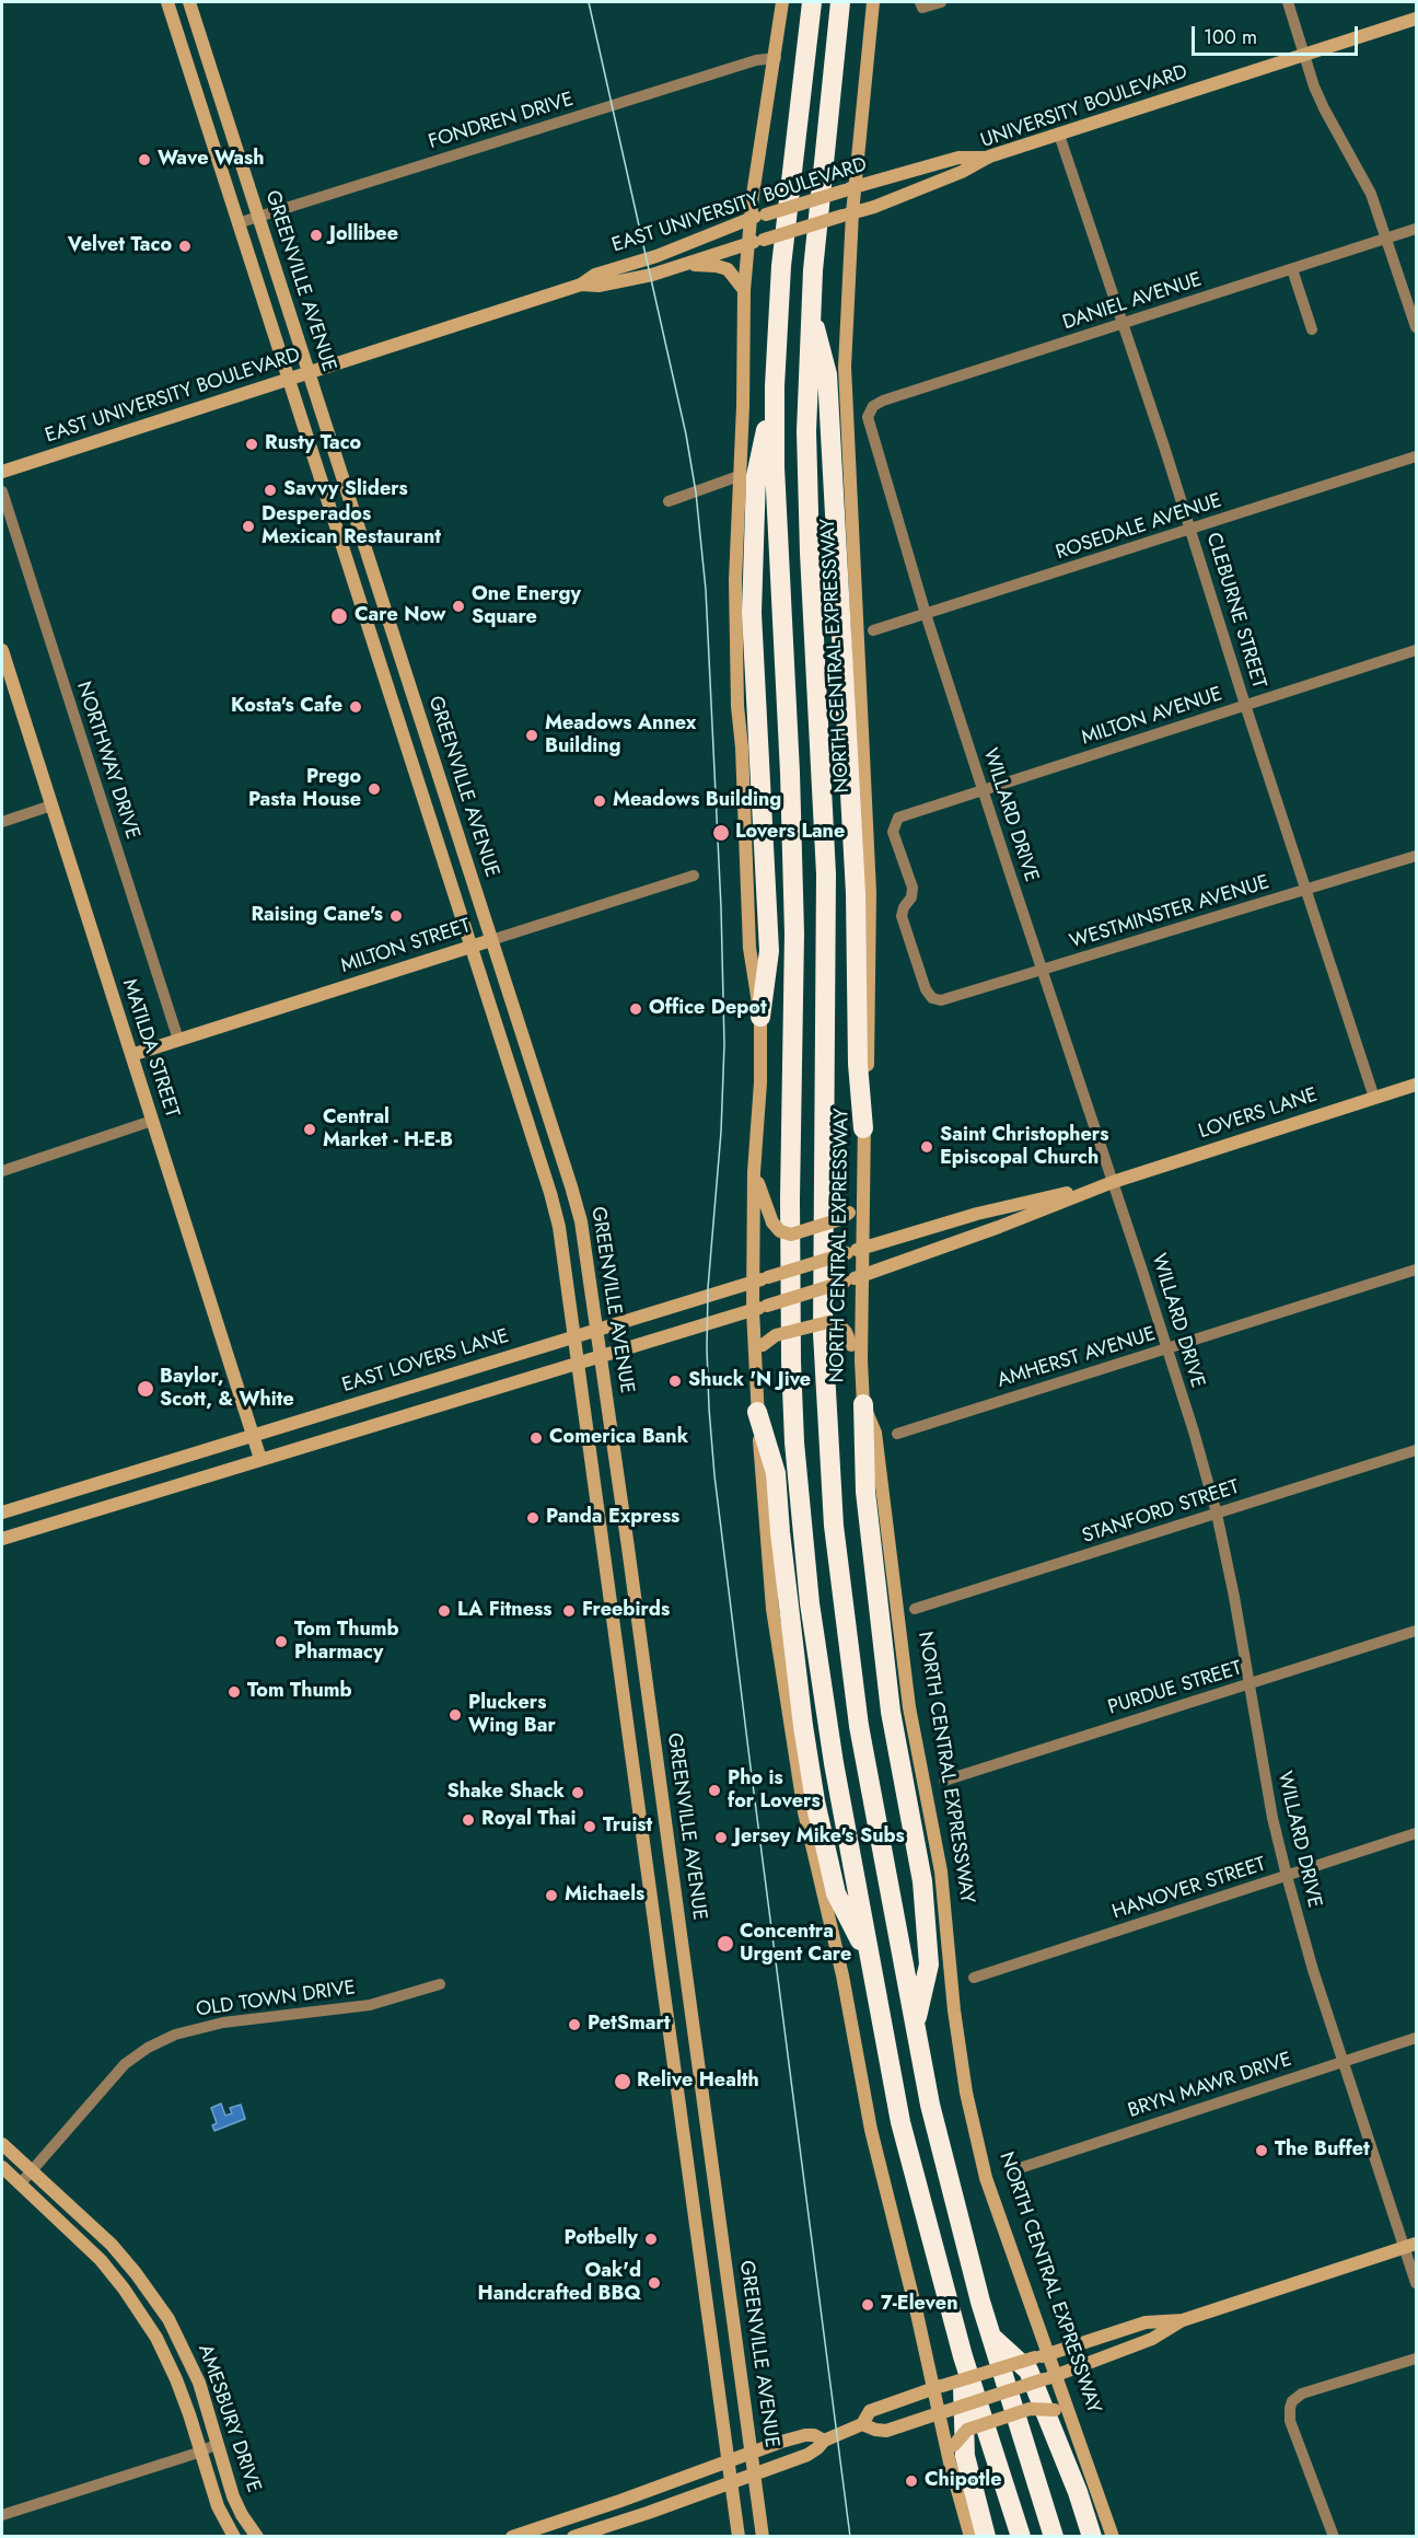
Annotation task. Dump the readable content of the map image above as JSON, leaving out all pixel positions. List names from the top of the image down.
{
  "streets": {
    "highway": ["NORTH CENTRAL EXPRESSWAY"],
    "main road": [
      "UNIVERSITY BOULEVARD",
      "EAST UNIVERSITY BOULEVARD",
      "GREENVILLE AVENUE",
      "MILTON STREET",
      "MATILDA STREET",
      "LOVERS LANE",
      "EAST LOVERS LANE",
      "AMESBURY DRIVE"
    ],
    "street": [
      "FONDREN DRIVE",
      "DANIEL AVENUE",
      "ROSEDALE AVENUE",
      "CLEBURNE STREET",
      "MILTON AVENUE",
      "NORTHWAY DRIVE",
      "WILLARD DRIVE",
      "WESTMINSTER AVENUE",
      "AMHERST AVENUE",
      "STANFORD STREET",
      "PURDUE STREET",
      "HANOVER STREET",
      "OLD TOWN DRIVE",
      "BRYN MAWR DRIVE"
    ]
  },
  "crossings": [
    ["UNIVERSITY BOULEVARD", "EAST UNIVERSITY BOULEVARD"],
    ["UNIVERSITY BOULEVARD", "CLEBURNE STREET"],
    ["UNIVERSITY BOULEVARD", "NORTH CENTRAL EXPRESSWAY"],
    ["FONDREN DRIVE", "GREENVILLE AVENUE"],
    ["EAST UNIVERSITY BOULEVARD", "GREENVILLE AVENUE"],
    ["EAST UNIVERSITY BOULEVARD", "NORTH CENTRAL EXPRESSWAY"],
    ["GREENVILLE AVENUE", "MILTON STREET"],
    ["GREENVILLE AVENUE", "EAST LOVERS LANE"],
    ["DANIEL AVENUE", "CLEBURNE STREET"],
    ["DANIEL AVENUE", "WILLARD DRIVE"],
    ["ROSEDALE AVENUE", "CLEBURNE STREET"],
    ["ROSEDALE AVENUE", "WILLARD DRIVE"],
    ["CLEBURNE STREET", "MILTON AVENUE"],
    ["CLEBURNE STREET", "WESTMINSTER AVENUE"],
    ["CLEBURNE STREET", "LOVERS LANE"],
    ["NORTH CENTRAL EXPRESSWAY", "LOVERS LANE"],
    ["NORTH CENTRAL EXPRESSWAY", "EAST LOVERS LANE"],
    ["MILTON AVENUE", "WILLARD DRIVE"],
    ["MILTON AVENUE", "WESTMINSTER AVENUE"],
    ["NORTHWAY DRIVE", "MILTON STREET"],
    ["WILLARD DRIVE", "WESTMINSTER AVENUE"],
    ["WILLARD DRIVE", "LOVERS LANE"],
    ["WILLARD DRIVE", "AMHERST AVENUE"],
    ["WILLARD DRIVE", "STANFORD STREET"],
    ["WILLARD DRIVE", "PURDUE STREET"],
    ["WILLARD DRIVE", "HANOVER STREET"],
    ["WILLARD DRIVE", "BRYN MAWR DRIVE"],
    ["MILTON STREET", "MATILDA STREET"],
    ["MATILDA STREET", "EAST LOVERS LANE"],
    ["LOVERS LANE", "EAST LOVERS LANE"],
    ["OLD TOWN DRIVE", "AMESBURY DRIVE"]
  ],
  "places": [
    "Wave Wash",
    "Jollibee",
    "Velvet Taco",
    "Rusty Taco",
    "Savvy Sliders",
    "Desperados Mexican Restaurant",
    "One Energy Square",
    "Care Now",
    "Kosta's Cafe",
    "Meadows Annex Building",
    "Prego Pasta House",
    "Meadows Building",
    "Lovers Lane",
    "Raising Cane's",
    "Office Depot",
    "Central Market - H-E-B",
    "Saint Christophers Episcopal Church",
    "Shuck 'N Jive",
    "Baylor, Scott, & White",
    "Comerica Bank",
    "Panda Express",
    "LA Fitness",
    "Freebirds",
    "Tom Thumb Pharmacy",
    "Tom Thumb",
    "Pluckers Wing Bar",
    "Pho is for Lovers",
    "Shake Shack",
    "Royal Thai",
    "Truist",
    "Jersey Mike's Subs",
    "Michaels",
    "Concentra Urgent Care",
    "PetSmart",
    "Relive Health",
    "The Buffet",
    "Potbelly",
    "Oak'd Handcrafted BBQ",
    "7-Eleven",
    "Chipotle"
  ],
  "scale_bar": "100 m"
}
